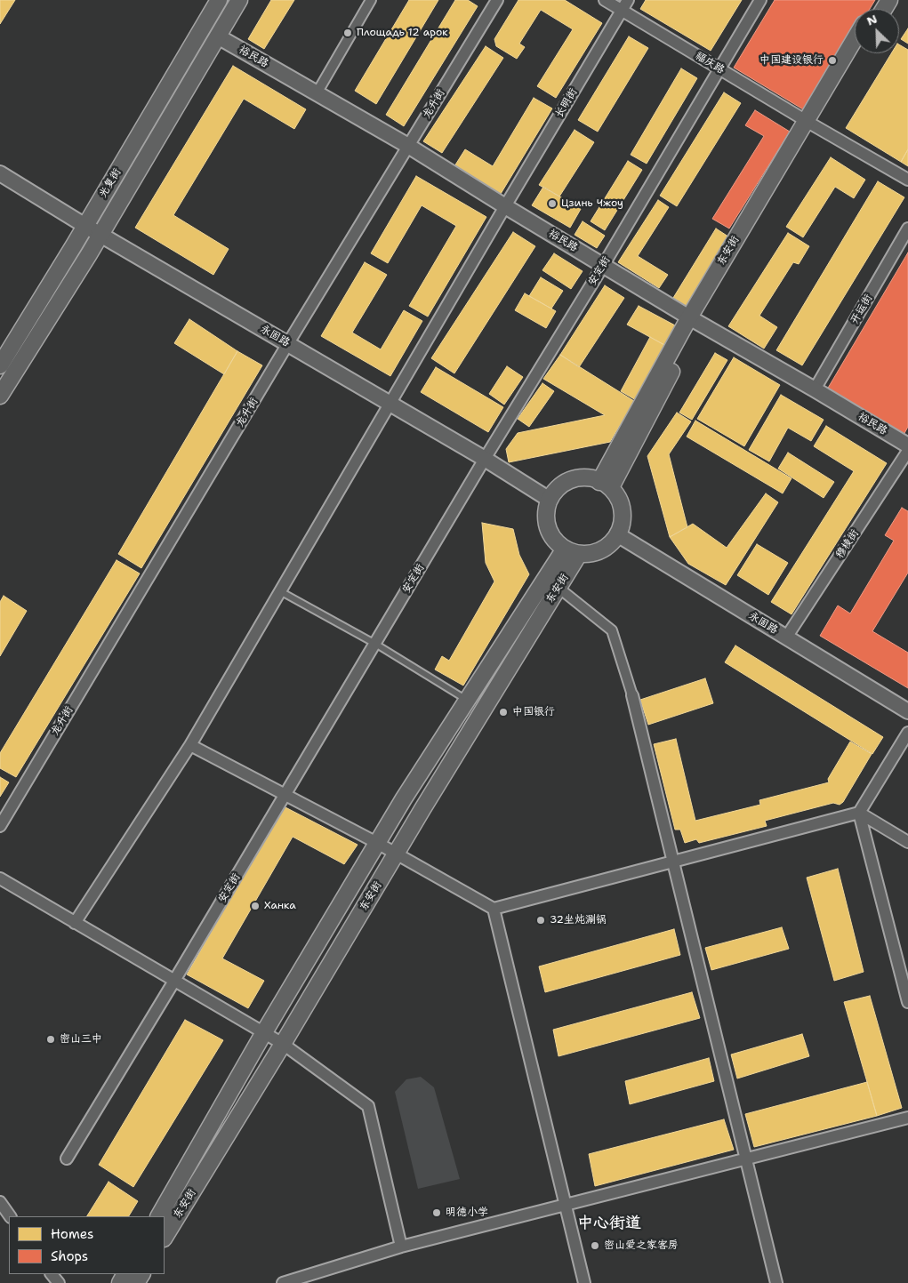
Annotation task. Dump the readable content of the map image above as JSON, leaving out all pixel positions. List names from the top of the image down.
{
  "streets": {
    "main road": ["光复街", "东安街"],
    "street": [
      "裕民路",
      "福庆路",
      "长明街",
      "龙升街",
      "安定街",
      "开运街",
      "永固路",
      "穆棱街"
    ]
  },
  "crossings": [
    ["裕民路", "长明街"],
    ["裕民路", "龙升街"],
    ["裕民路", "光复街"],
    ["裕民路", "东安街"],
    ["裕民路", "安定街"],
    ["裕民路", "开运街"],
    ["福庆路", "长明街"],
    ["福庆路", "东安街"],
    ["福庆路", "安定街"],
    ["长明街", "永固路"],
    ["龙升街", "永固路"],
    ["光复街", "永固路"],
    ["东安街", "永固路"],
    ["安定街", "永固路"],
    ["永固路", "穆棱街"]
  ],
  "districts": ["中心街道"],
  "places": [
    "Площадь 12 арок",
    "中国建设银行",
    "Цзинь Чжоу",
    "中国银行",
    "Ханка",
    "32坐炖涮锅",
    "密山三中",
    "明德小学",
    "密山爱之家客房"
  ],
  "legend": ["Homes", "Shops"],
  "north": "top left"
}
